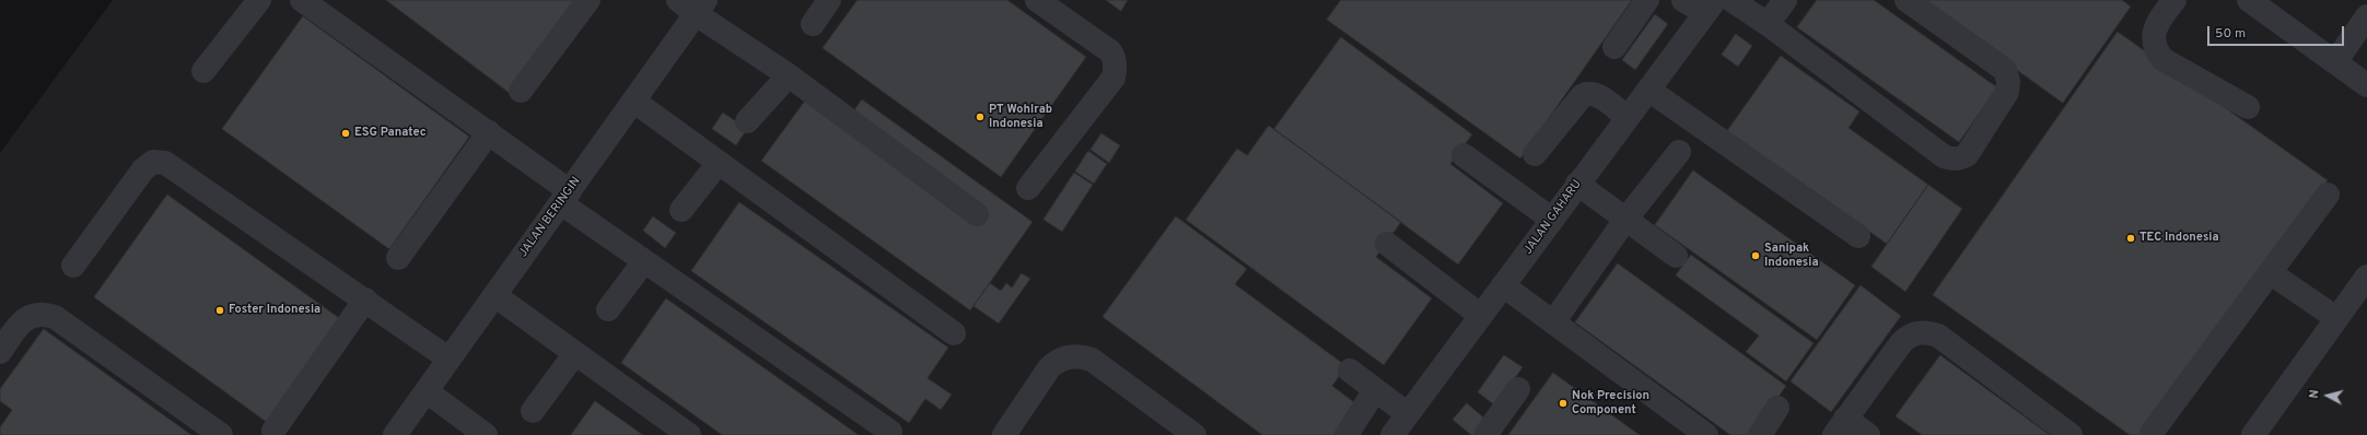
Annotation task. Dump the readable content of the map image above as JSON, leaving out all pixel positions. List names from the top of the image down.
{
  "streets": {
    "street": ["JALAN BERINGIN", "JALAN GAHARU"]
  },
  "places": [
    "PT Wohlrab Indonesia",
    "ESG Panatec",
    "TEC Indonesia",
    "Sanipak Indonesia",
    "Foster Indonesia",
    "Nok Precision Component"
  ],
  "scale_bar": "50 m",
  "north": "left"
}
